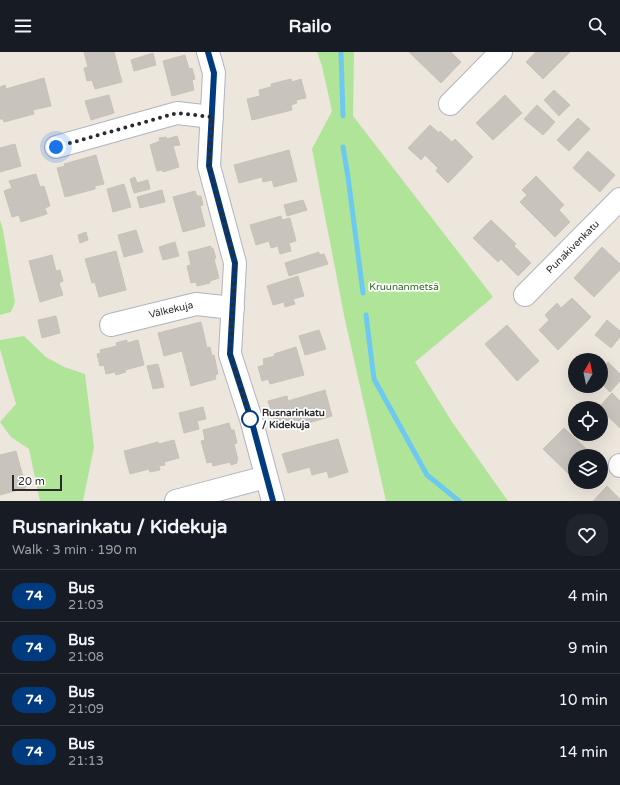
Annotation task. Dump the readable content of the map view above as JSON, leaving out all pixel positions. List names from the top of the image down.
{
  "streets": {
    "street": ["Punakivenkatu", "Välkekuja"]
  },
  "parks": ["Kruunanmetsä"],
  "places": ["Rusnarinkatu / Kidekuja"],
  "lines": ["bus line 74"],
  "scale_bar": "20 m",
  "north": "top",
  "page": {
    "header": "Railo",
    "scale": "20 m",
    "heading": ["Rusnarinkatu / Kidekuja", "Walk · 3 min · 190 m"],
    "list": [
      {
        "mark": "74",
        "name": "Bus",
        "note": "21:03",
        "value": "4 min"
      },
      {
        "mark": "74",
        "name": "Bus",
        "note": "21:08",
        "value": "9 min"
      },
      {
        "mark": "74",
        "name": "Bus",
        "note": "21:09",
        "value": "10 min"
      },
      {
        "mark": "74",
        "name": "Bus",
        "note": "21:13",
        "value": "14 min"
      }
    ]
  }
}
